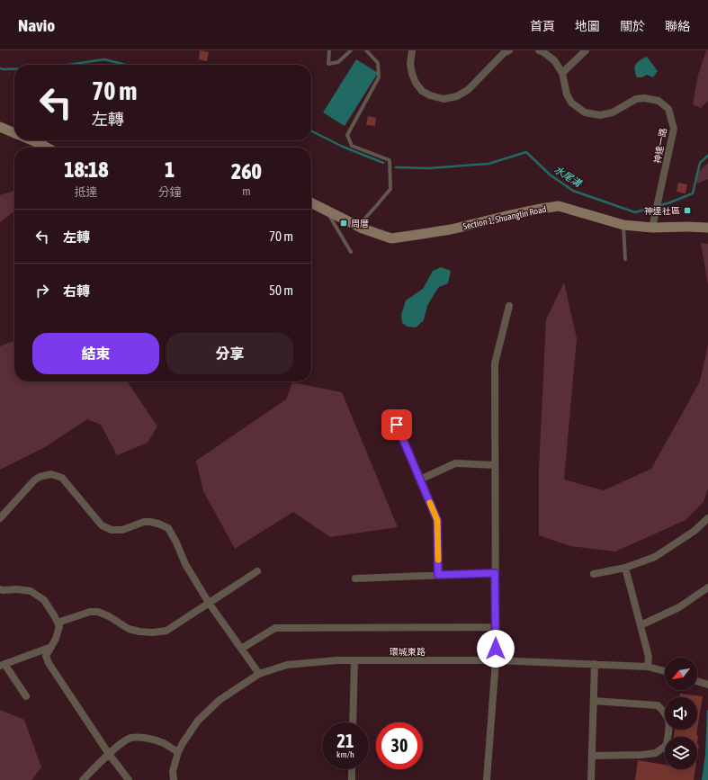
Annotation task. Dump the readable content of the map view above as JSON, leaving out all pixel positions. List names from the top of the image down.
{
  "streets": {
    "street": ["神達一路", "Section 1, Shuanglin Road", "環城東路"]
  },
  "crossings": [
    ["神達一路", "Section 1, Shuanglin Road"]
  ],
  "water": ["水尾溝"],
  "places": {
    "transit": ["神達社區", "周厝"]
  },
  "north": "bottom left",
  "page": {
    "header": "Navio",
    "nav": [
      "首頁",
      "地圖",
      "關於",
      "聯絡"
    ],
    "turn": ["70 m", "左轉"],
    "eta": [
      "18:18",
      "抵達",
      "1",
      "分鐘",
      "260",
      "m"
    ],
    "list": [
      {
        "name": "左轉",
        "value": "70 m"
      },
      {
        "name": "右轉",
        "value": "50 m"
      }
    ],
    "buttons": ["結束", "分享"],
    "speed": "21 km/h",
    "limit": "30"
  }
}
